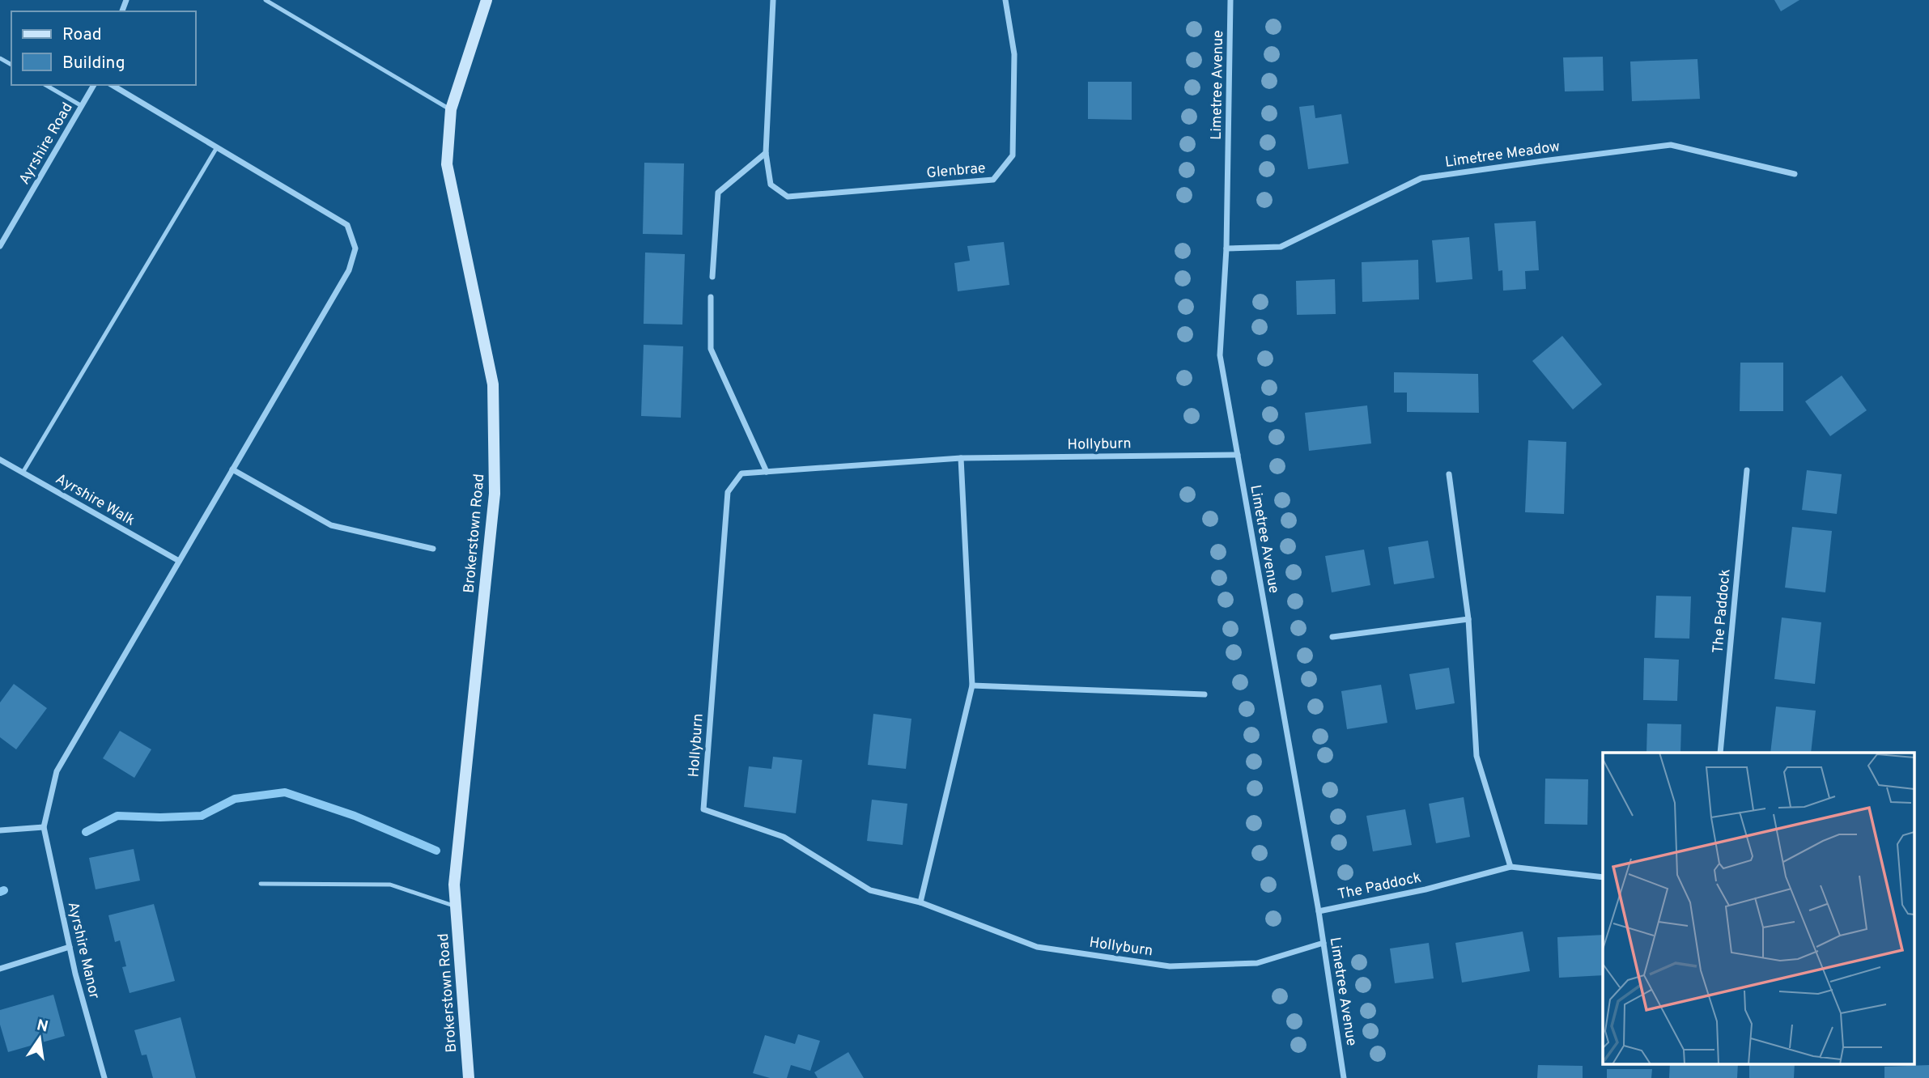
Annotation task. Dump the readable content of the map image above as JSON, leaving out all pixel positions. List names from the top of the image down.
{
  "streets": {
    "street": [
      "Limetree Avenue",
      "Ayrshire Road",
      "Limetree Meadow",
      "Glenbrae",
      "Hollyburn",
      "Ayrshire Walk",
      "Brokerstown Road",
      "The Paddock",
      "Ayrshire Manor"
    ]
  },
  "crossings": [
    ["Limetree Avenue", "Limetree Meadow"],
    ["Limetree Avenue", "Hollyburn"],
    ["Limetree Avenue", "The Paddock"]
  ],
  "legend": ["Road", "Building"],
  "north": "top"
}
